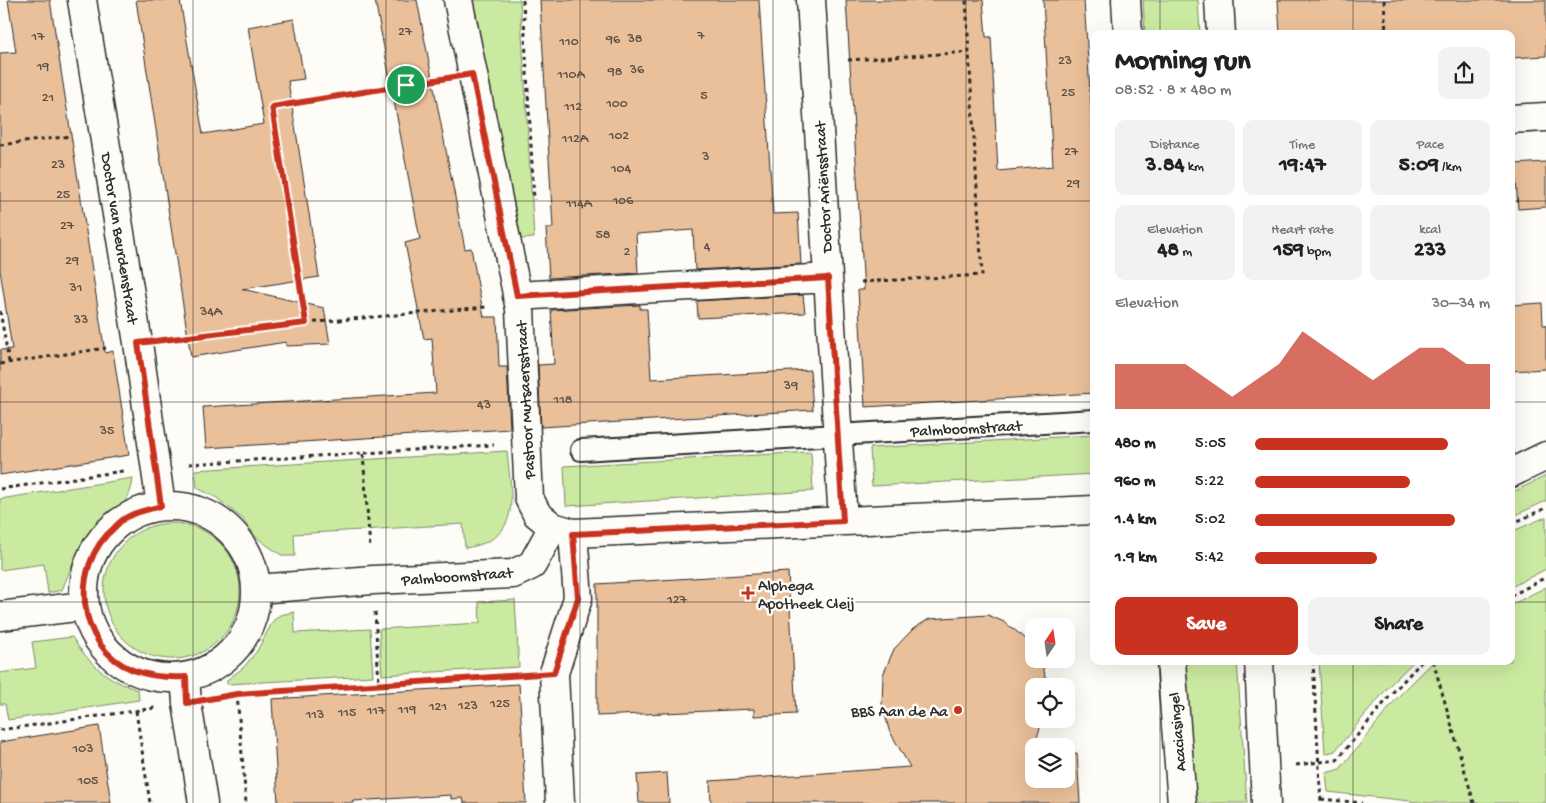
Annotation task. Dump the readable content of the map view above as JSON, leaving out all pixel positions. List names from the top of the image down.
{
  "streets": {
    "street": [
      "Doctor Ariënsstraat",
      "Doctor van Beurdenstraat",
      "Pastoor Mutsaersstraat",
      "Palmboomstraat",
      "Acaciasingel"
    ]
  },
  "crossings": [
    ["Doctor Ariënsstraat", "Palmboomstraat"],
    ["Doctor van Beurdenstraat", "Palmboomstraat"],
    ["Pastoor Mutsaersstraat", "Palmboomstraat"]
  ],
  "places": {
    "health": ["Alphega Apotheek Cleij"],
    "other": ["BBS Aan de Aa"]
  },
  "house_numbers": [
    "27",
    "7",
    "17",
    "38",
    "96",
    "110",
    "23",
    "19",
    "36",
    "98",
    "110A",
    "25",
    "5",
    "21",
    "100",
    "112",
    "102",
    "112A",
    "27",
    "3",
    "23",
    "104",
    "29",
    "25",
    "106",
    "114A",
    "27",
    "58",
    "4",
    "2",
    "29",
    "31",
    "34A",
    "33",
    "39",
    "118",
    "43",
    "35",
    "127",
    "125",
    "123",
    "121",
    "119",
    "117",
    "115",
    "113",
    "103",
    "105"
  ],
  "north": "top",
  "page": {
    "heading": ["Morning run", "08:52 · 8 × 480 m"],
    "stats": [
      ["Distance", "3.84 km"],
      ["Time", "19:47"],
      ["Pace", "5:09 /km"],
      ["Elevation", "48 m"],
      ["Heart rate", "159 bpm"],
      ["kcal", "233"]
    ],
    "chart": ["Elevation", "30–34 m"],
    "list": [
      {
        "name": "480 m",
        "note": "5:05"
      },
      {
        "name": "960 m",
        "note": "5:22"
      },
      {
        "name": "1.4 km",
        "note": "5:02"
      },
      {
        "name": "1.9 km",
        "note": "5:42"
      }
    ],
    "buttons": ["Save", "Share"]
  }
}
